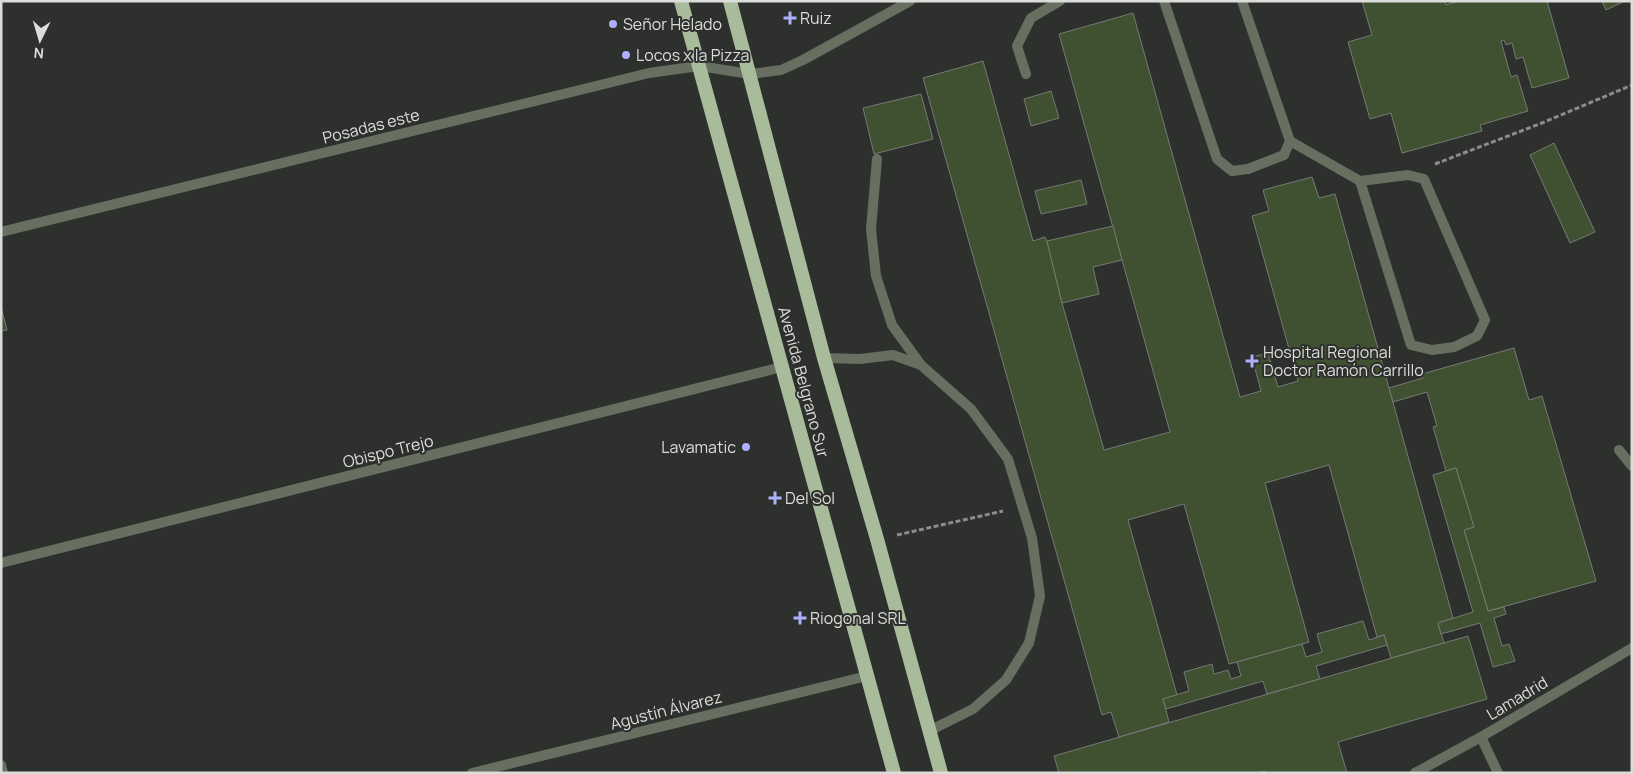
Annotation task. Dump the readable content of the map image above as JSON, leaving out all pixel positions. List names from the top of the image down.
{
  "streets": {
    "highway": ["Avenida Belgrano Sur"],
    "street": [
      "Posadas este",
      "Obispo Trejo",
      "Lamadrid",
      "Agustín Álvarez"
    ]
  },
  "crossings": [
    ["Posadas este", "Avenida Belgrano Sur"],
    ["Avenida Belgrano Sur", "Obispo Trejo"],
    ["Avenida Belgrano Sur", "Agustín Álvarez"]
  ],
  "places": {
    "health": [
      "Ruiz",
      "Hospital Regional Doctor Ramón Carrillo",
      "Del Sol",
      "Riogonal SRL"
    ],
    "other": ["Señor Helado", "Locos x la Pizza", "Lavamatic"]
  },
  "north": "bottom"
}
